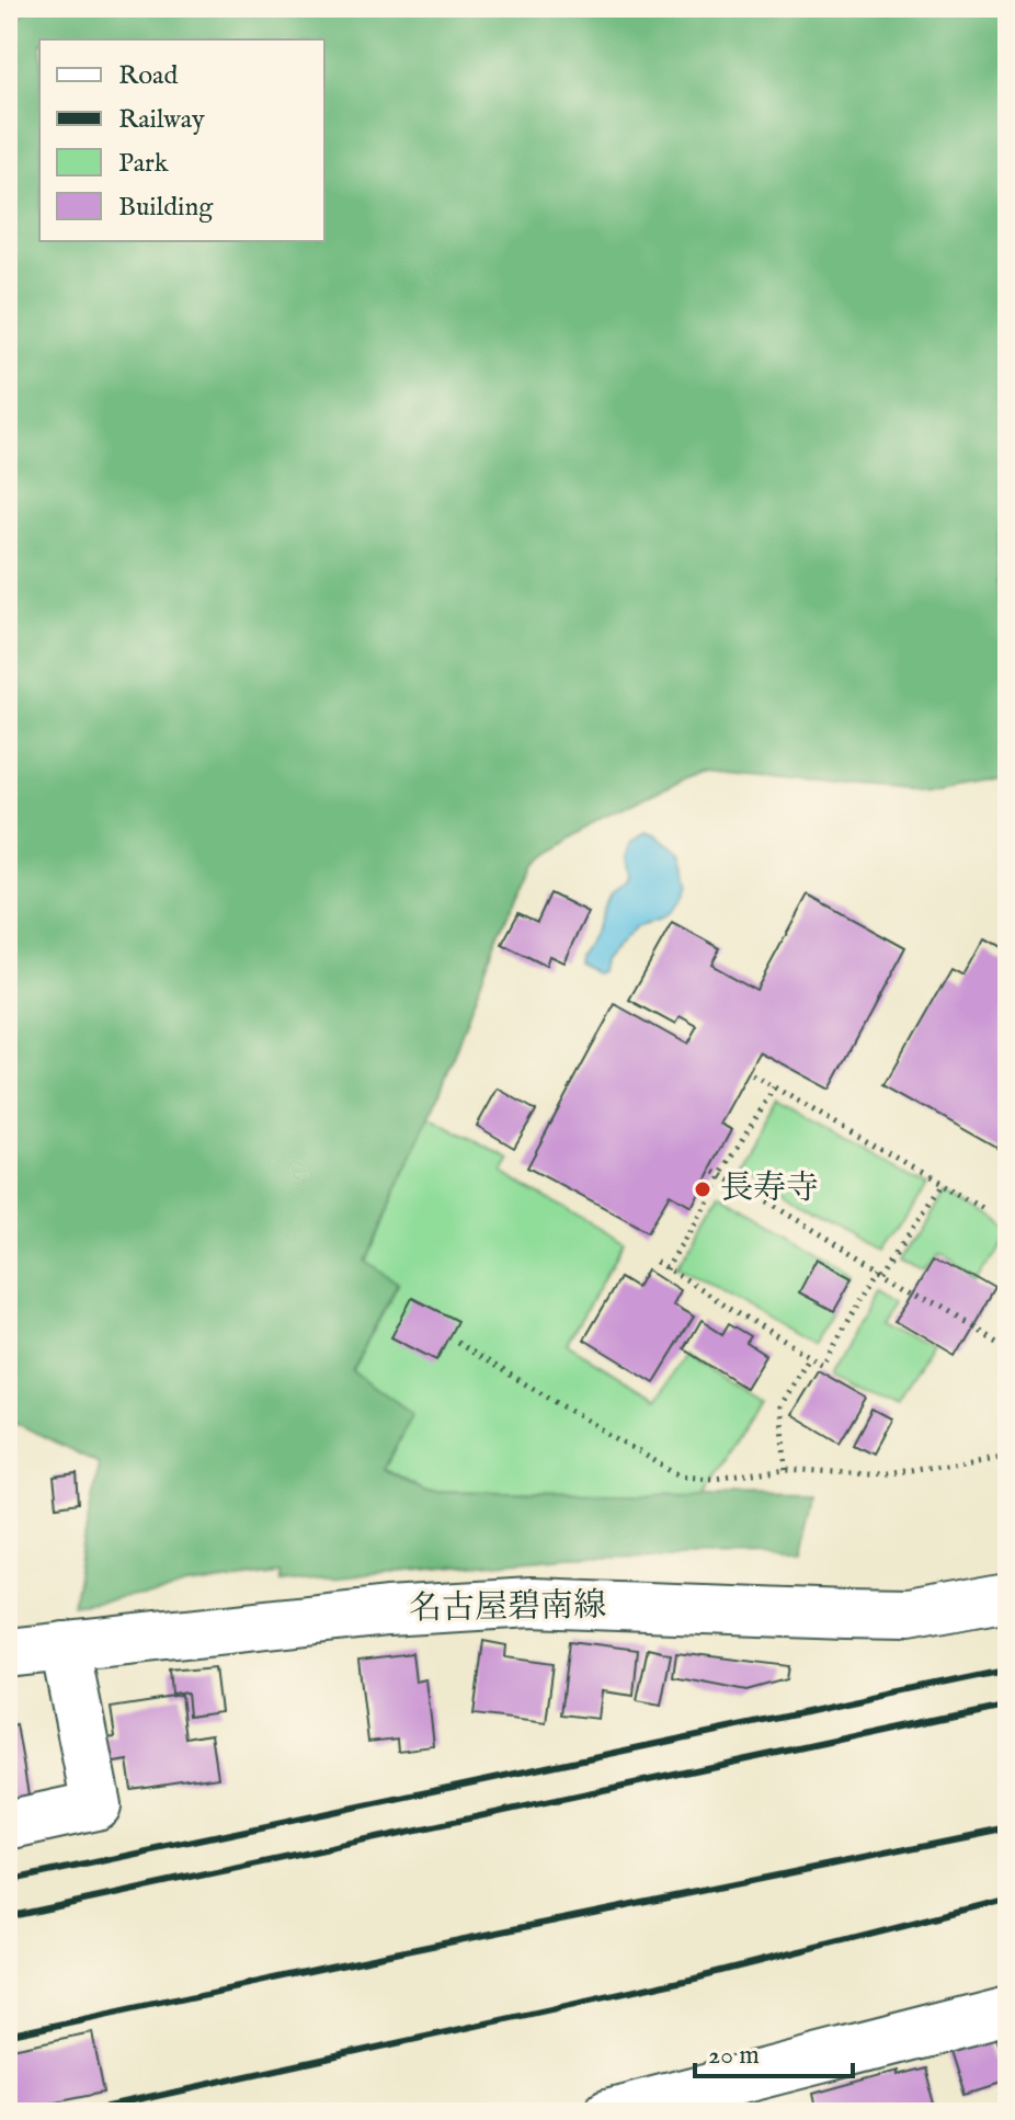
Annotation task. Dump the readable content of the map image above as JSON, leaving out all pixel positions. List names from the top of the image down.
{
  "streets": {
    "main road": ["名古屋碧南線"]
  },
  "places": ["長寿寺"],
  "legend": [
    "Road",
    "Railway",
    "Park",
    "Building"
  ],
  "scale_bar": "20 m"
}
